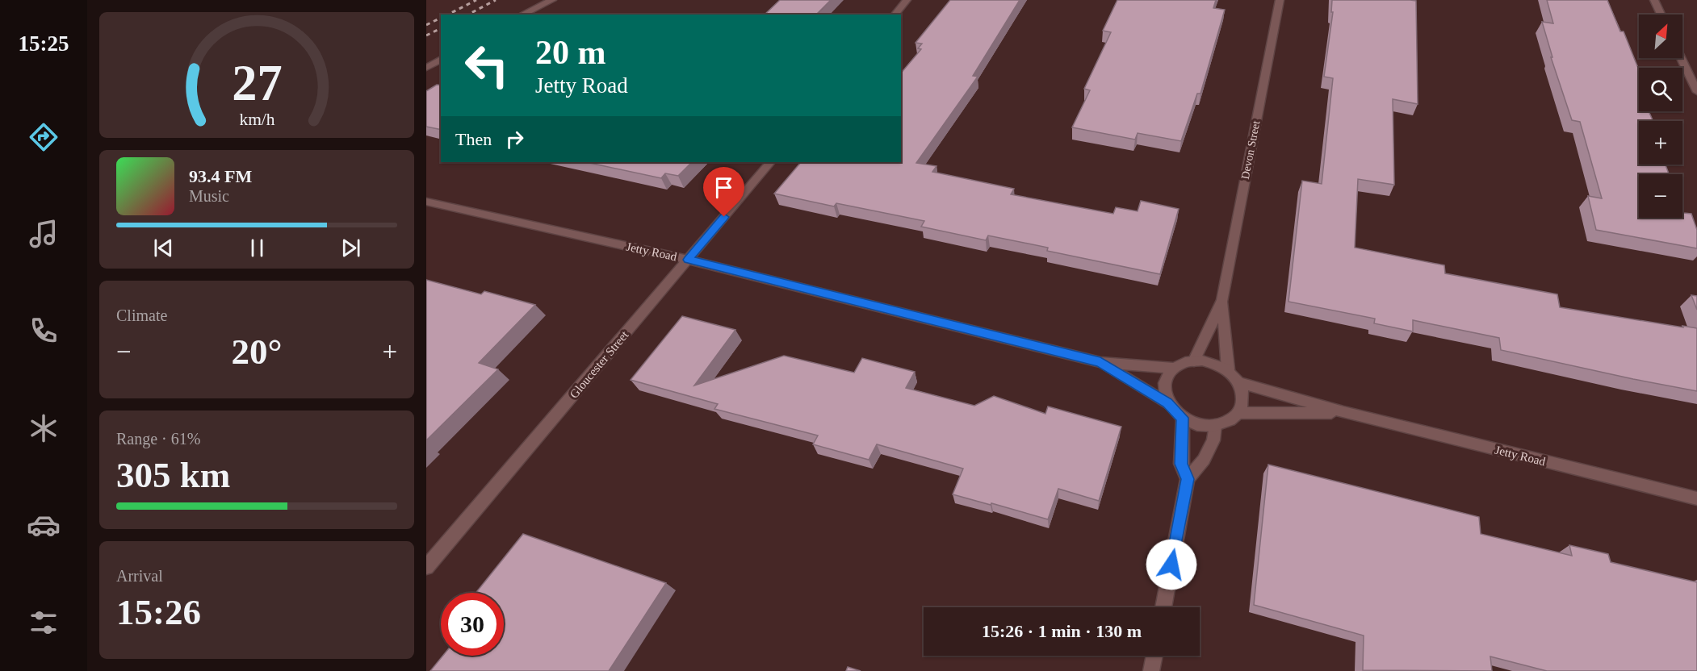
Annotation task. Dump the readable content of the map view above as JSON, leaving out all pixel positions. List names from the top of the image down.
{
  "streets": {
    "street": ["Devon Street", "Jetty Road", "Gloucester Street"]
  },
  "crossings": [
    ["Devon Street", "Jetty Road"],
    ["Jetty Road", "Gloucester Street"]
  ],
  "north": "top right",
  "page": {
    "tabs": "15:25",
    "map_buttons": ["+", "−"],
    "turn": ["20 m", "Jetty Road"],
    "then": "Then",
    "song": ["93.4 FM", "Music"],
    "tile": [
      "Climate",
      ["Range · 61%", "305 km"],
      ["Arrival", "15:26"]
    ],
    "heat": ["−", "20°", "+"],
    "limit": "30",
    "trip": "15:26 · 1 min · 130 m",
    "gauge": ["27", "km/h"]
  }
}
